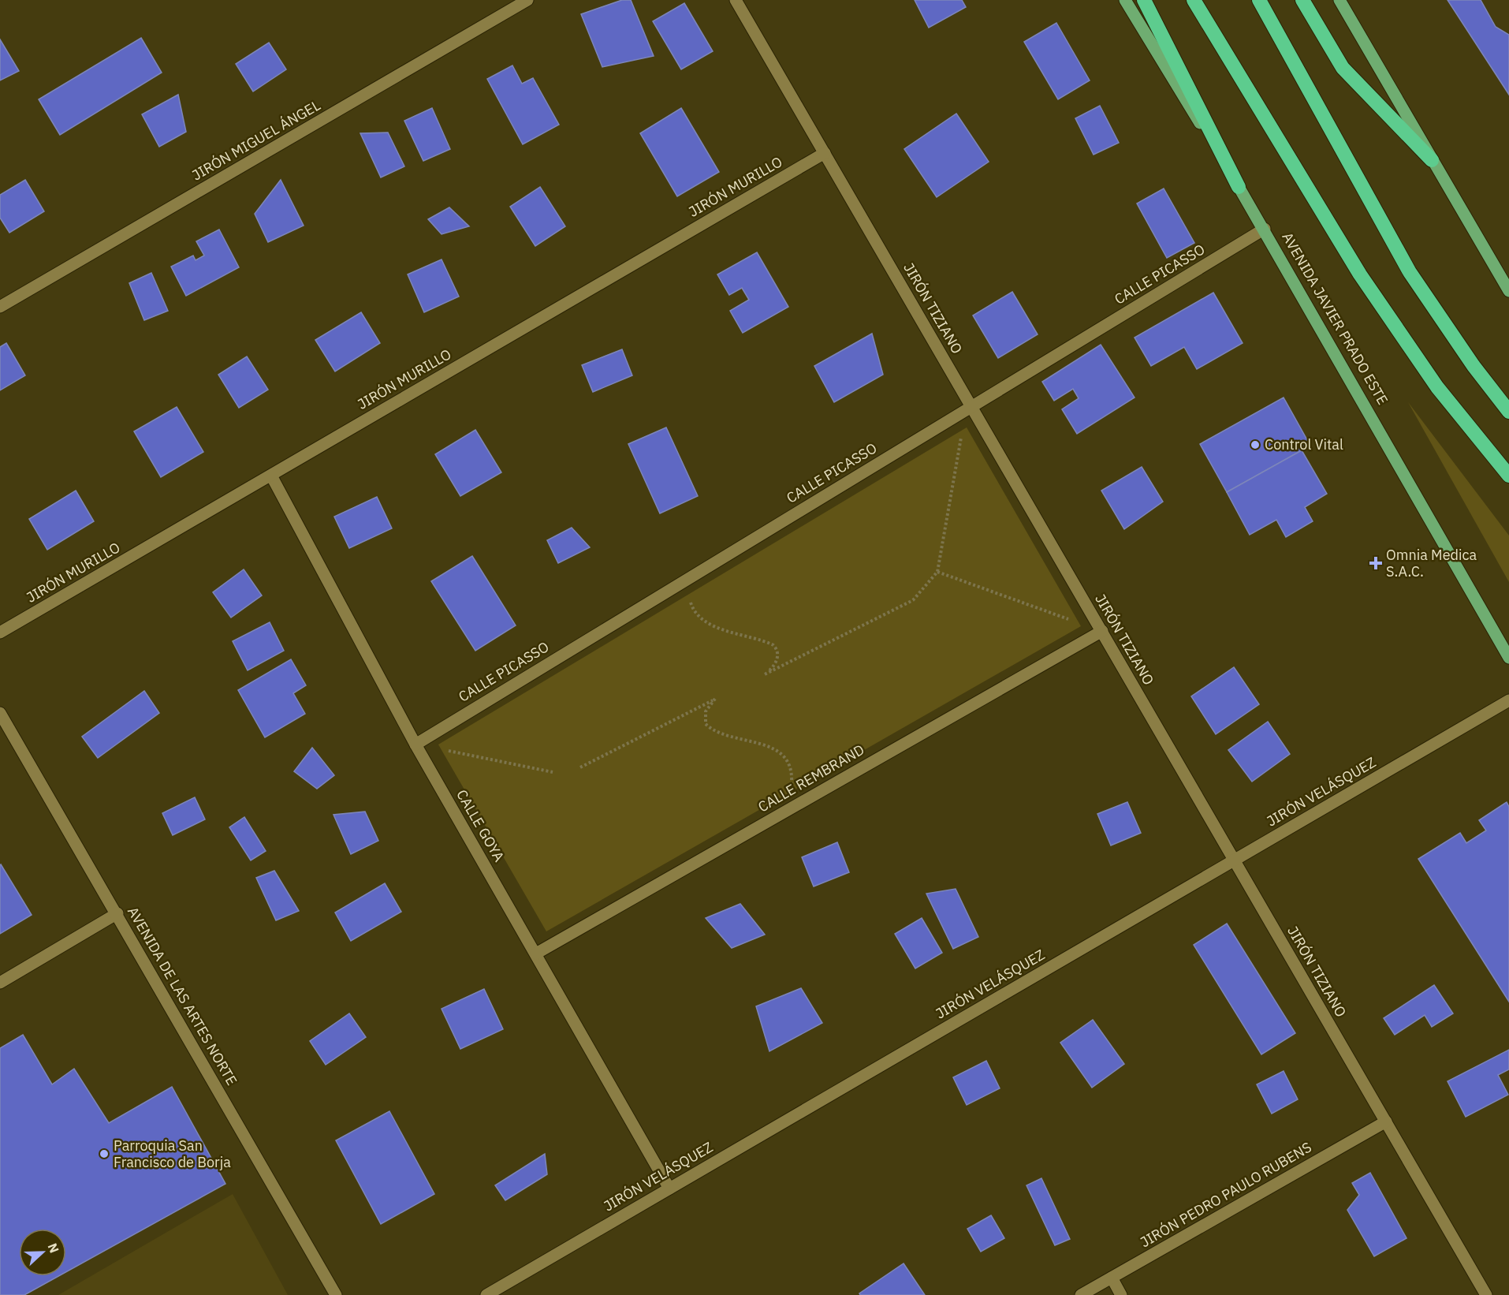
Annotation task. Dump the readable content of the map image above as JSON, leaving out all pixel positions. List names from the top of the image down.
{
  "streets": {
    "main road": ["AVENIDA JAVIER PRADO ESTE"],
    "street": [
      "JIRÓN MIGUEL ÁNGEL",
      "JIRÓN MURILLO",
      "CALLE PICASSO",
      "JIRÓN TIZIANO",
      "CALLE REMBRAND",
      "JIRÓN VELÁSQUEZ",
      "CALLE GOYA",
      "AVENIDA DE LAS ARTES NORTE",
      "JIRÓN PEDRO PAULO RUBENS"
    ]
  },
  "crossings": [
    ["JIRÓN MURILLO", "JIRÓN TIZIANO"],
    ["JIRÓN MURILLO", "CALLE GOYA"],
    ["CALLE PICASSO", "JIRÓN TIZIANO"],
    ["CALLE PICASSO", "AVENIDA JAVIER PRADO ESTE"],
    ["CALLE PICASSO", "CALLE GOYA"],
    ["JIRÓN TIZIANO", "CALLE REMBRAND"],
    ["JIRÓN TIZIANO", "JIRÓN VELÁSQUEZ"],
    ["JIRÓN TIZIANO", "JIRÓN PEDRO PAULO RUBENS"],
    ["CALLE REMBRAND", "CALLE GOYA"],
    ["JIRÓN VELÁSQUEZ", "CALLE GOYA"]
  ],
  "places": {
    "other": ["Control Vital", "Parroquia San Francisco de Borja"],
    "health": ["Omnia Medica S.A.C."]
  },
  "north": "right"
}
